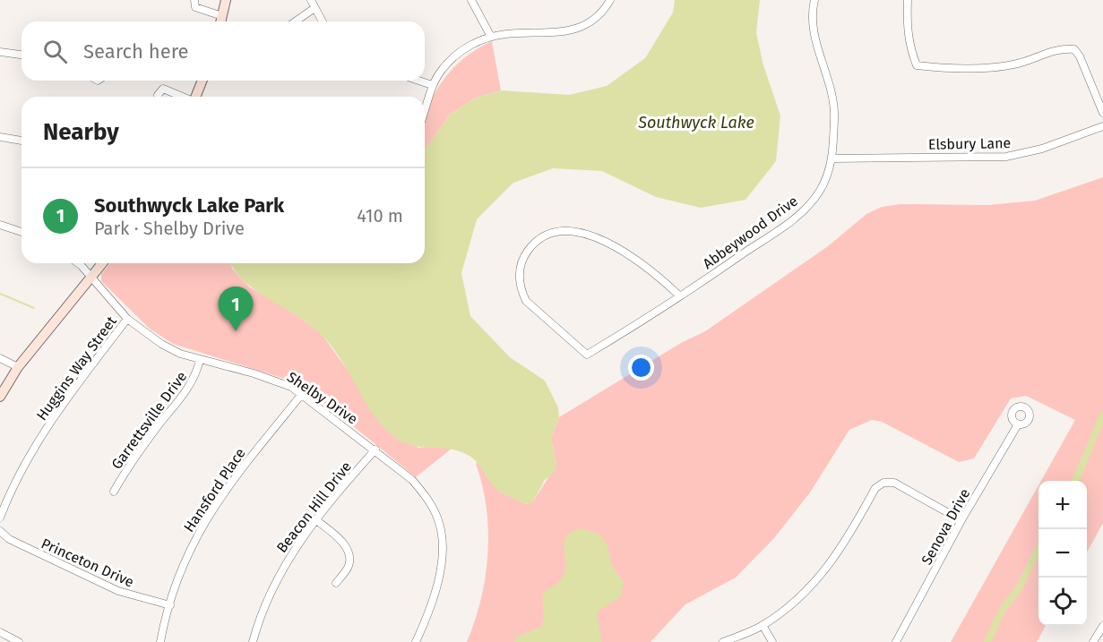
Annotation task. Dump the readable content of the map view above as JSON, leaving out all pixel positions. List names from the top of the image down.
{
  "streets": {
    "street": [
      "Elsbury Lane",
      "Abbeywood Drive",
      "Huggins Way Street",
      "Shelby Drive",
      "Garrettsville Drive",
      "Hansford Place",
      "Beacon Hill Drive",
      "Senova Drive",
      "Princeton Drive"
    ]
  },
  "crossings": [
    ["Elsbury Lane", "Abbeywood Drive"],
    ["Huggins Way Street", "Shelby Drive"],
    ["Shelby Drive", "Garrettsville Drive"],
    ["Shelby Drive", "Hansford Place"],
    ["Shelby Drive", "Beacon Hill Drive"],
    ["Hansford Place", "Princeton Drive"]
  ],
  "water": ["Southwyck Lake"],
  "page": {
    "search": "Search here",
    "heading": "Nearby",
    "list": [
      {
        "mark": "1",
        "name": "Southwyck Lake Park",
        "note": "Park · Shelby Drive",
        "value": "410 m"
      }
    ],
    "pins": "1",
    "map_buttons": ["+", "−"]
  }
}
